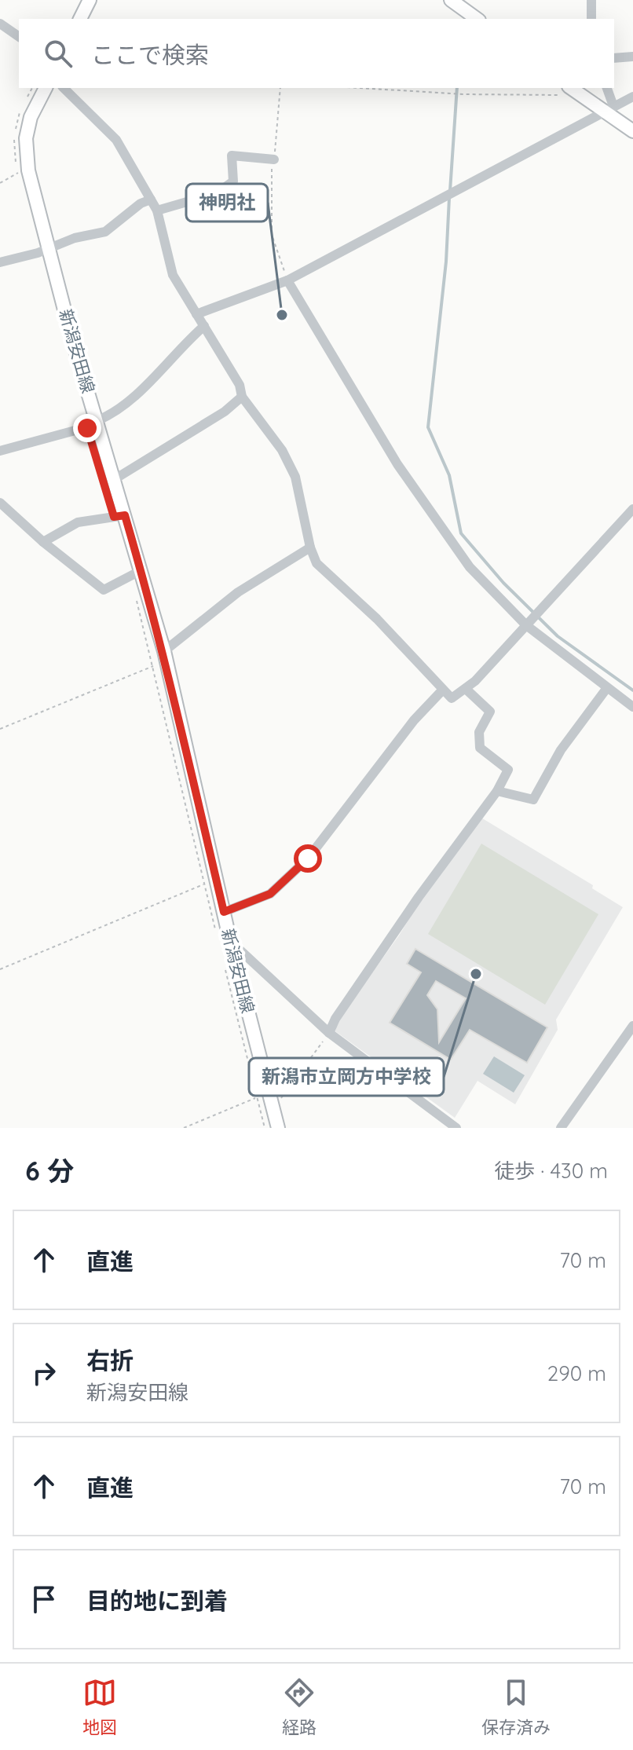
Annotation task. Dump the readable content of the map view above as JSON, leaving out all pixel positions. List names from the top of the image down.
{
  "streets": {
    "main road": ["新潟安田線"]
  },
  "places": ["神明社", "新潟市立岡方中学校"],
  "page": {
    "search": "ここで検索",
    "heading": ["6 分", "徒歩 · 430 m"],
    "list": [
      ["直進", "70 m"],
      ["右折", "新潟安田線", "290 m"],
      ["直進", "70 m"],
      "目的地に到着"
    ],
    "nav": ["地図", "経路", "保存済み"]
  }
}
